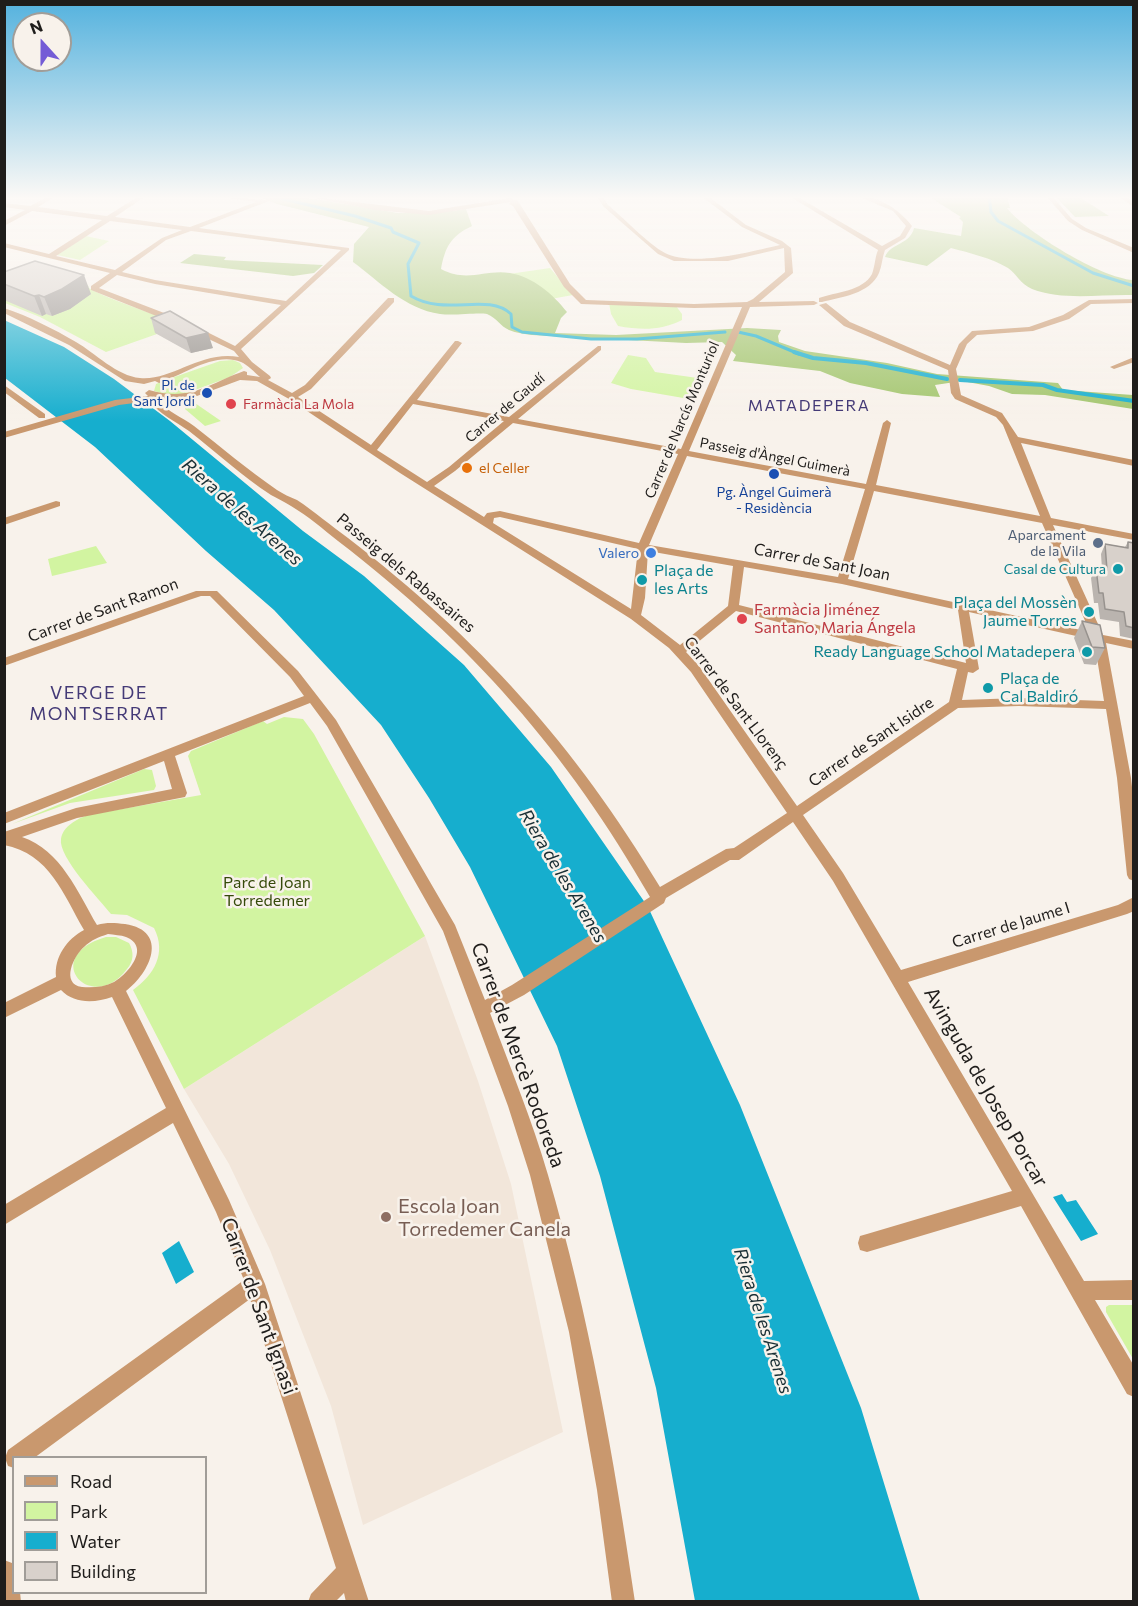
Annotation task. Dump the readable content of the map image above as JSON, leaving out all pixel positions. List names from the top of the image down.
{
  "streets": {
    "street": [
      "Carrer de Gaudí",
      "Carrer de Narcís Monturiol",
      "Passeig d'Àngel Guimerà",
      "Carrer de Sant Joan",
      "Passeig dels Rabassaires",
      "Carrer de Sant Ramon",
      "Carrer de Sant Llorenç",
      "Carrer de Sant Isidre",
      "Carrer de Jaume I",
      "Carrer de Mercè Rodoreda",
      "Avinguda de Josep Porcar",
      "Carrer de Sant Ignasi"
    ]
  },
  "crossings": [
    ["Carrer de Gaudí", "Passeig d'Àngel Guimerà"],
    ["Carrer de Gaudí", "Carrer de Sant Llorenç"],
    ["Carrer de Narcís Monturiol", "Passeig d'Àngel Guimerà"],
    ["Carrer de Narcís Monturiol", "Carrer de Sant Joan"],
    ["Carrer de Sant Joan", "Carrer de Sant Llorenç"],
    ["Passeig dels Rabassaires", "Carrer de Sant Isidre"],
    ["Carrer de Sant Ramon", "Carrer de Mercè Rodoreda"],
    ["Carrer de Sant Llorenç", "Carrer de Sant Isidre"],
    ["Carrer de Sant Llorenç", "Avinguda de Josep Porcar"],
    ["Carrer de Sant Isidre", "Carrer de Mercè Rodoreda"],
    ["Carrer de Sant Isidre", "Avinguda de Josep Porcar"],
    ["Carrer de Jaume I", "Avinguda de Josep Porcar"]
  ],
  "districts": ["MATADEPERA", "VERGE DE MONTSERRAT"],
  "water": ["Riera de les Arenes"],
  "parks": ["Parc de Joan Torredemer"],
  "places": [
    "Pl. de Sant Jordi",
    "Farmàcia La Mola",
    "el Celler",
    "Pg. Àngel Guimerà - Residència",
    "Aparcament de la Vila",
    "Valero",
    "Casal de Cultura",
    "Plaça de les Arts",
    "Plaça del Mossèn Jaume Torres",
    "Farmàcia Jiménez Santano, Maria Ángela",
    "Ready Language School Matadepera",
    "Plaça de Cal Baldiró",
    "Escola Joan Torredemer Canela"
  ],
  "legend": [
    "Road",
    "Park",
    "Water",
    "Building"
  ],
  "north": "top"
}
